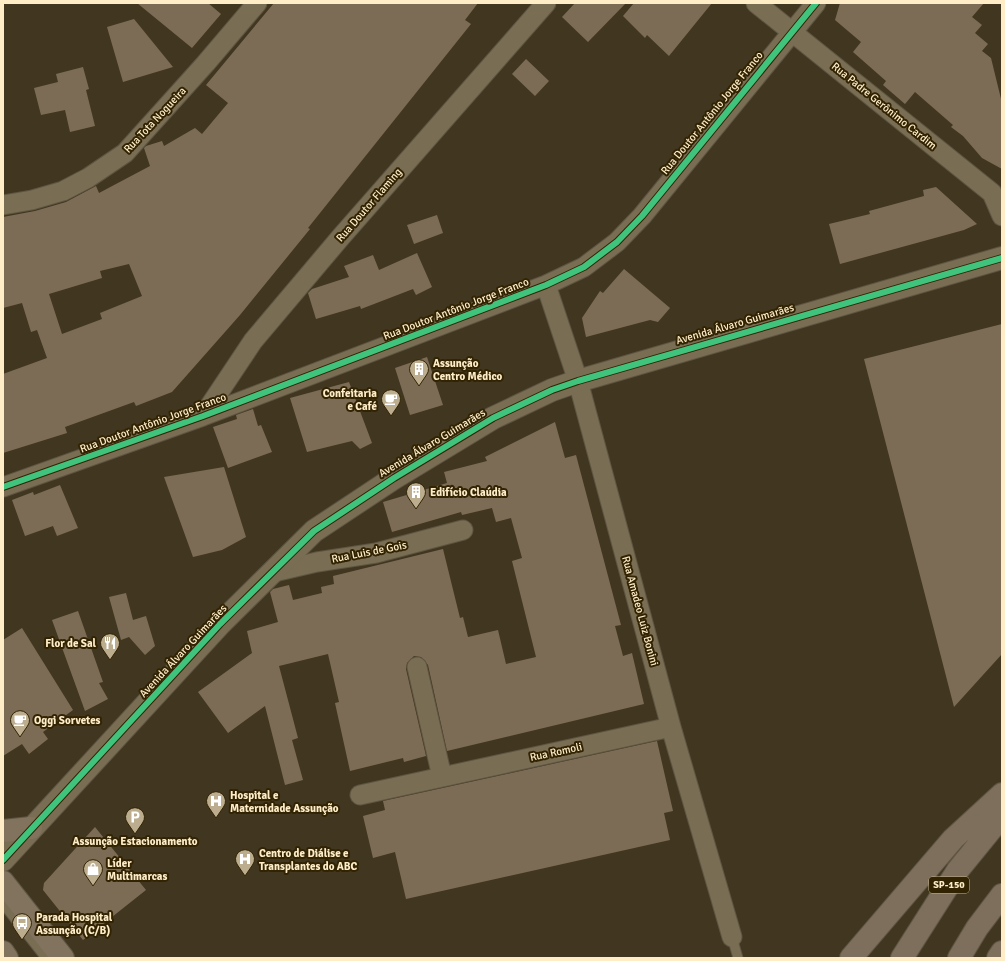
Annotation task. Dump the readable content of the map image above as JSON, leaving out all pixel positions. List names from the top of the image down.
{
  "streets": {
    "highway": ["SP-150"],
    "street": [
      "Rua Padre Gerônimo Cardim",
      "Rua Doutor Antônio Jorge Franco",
      "Rua Tota Nogueira",
      "Rua Doutor Flaming",
      "Avenida Álvaro Guimarães",
      "Rua Luis de Gois",
      "Rua Amadeo Luiz Bonini",
      "Rua Romoli"
    ]
  },
  "crossings": [
    ["Rua Padre Gerônimo Cardim", "Rua Doutor Antônio Jorge Franco"],
    ["Rua Doutor Antônio Jorge Franco", "Rua Doutor Flaming"],
    ["Rua Doutor Antônio Jorge Franco", "Rua Amadeo Luiz Bonini"],
    ["Avenida Álvaro Guimarães", "Rua Luis de Gois"],
    ["Avenida Álvaro Guimarães", "Rua Amadeo Luiz Bonini"],
    ["Rua Amadeo Luiz Bonini", "Rua Romoli"]
  ],
  "places": {
    "building": ["Assunção Centro Médico", "Edifício Claúdia"],
    "cafe": ["Confeitaria e Café", "Oggi Sorvetes"],
    "restaurant": ["Flor de Sal"],
    "hospital": ["Hospital e Maternidade Assunção", "Centro de Diálise e Transplantes do ABC"],
    "parking": ["Assunção Estacionamento"],
    "shop": ["Líder Multimarcas"],
    "bus stop": ["Parada Hospital Assunção (C/B)"]
  }
}
